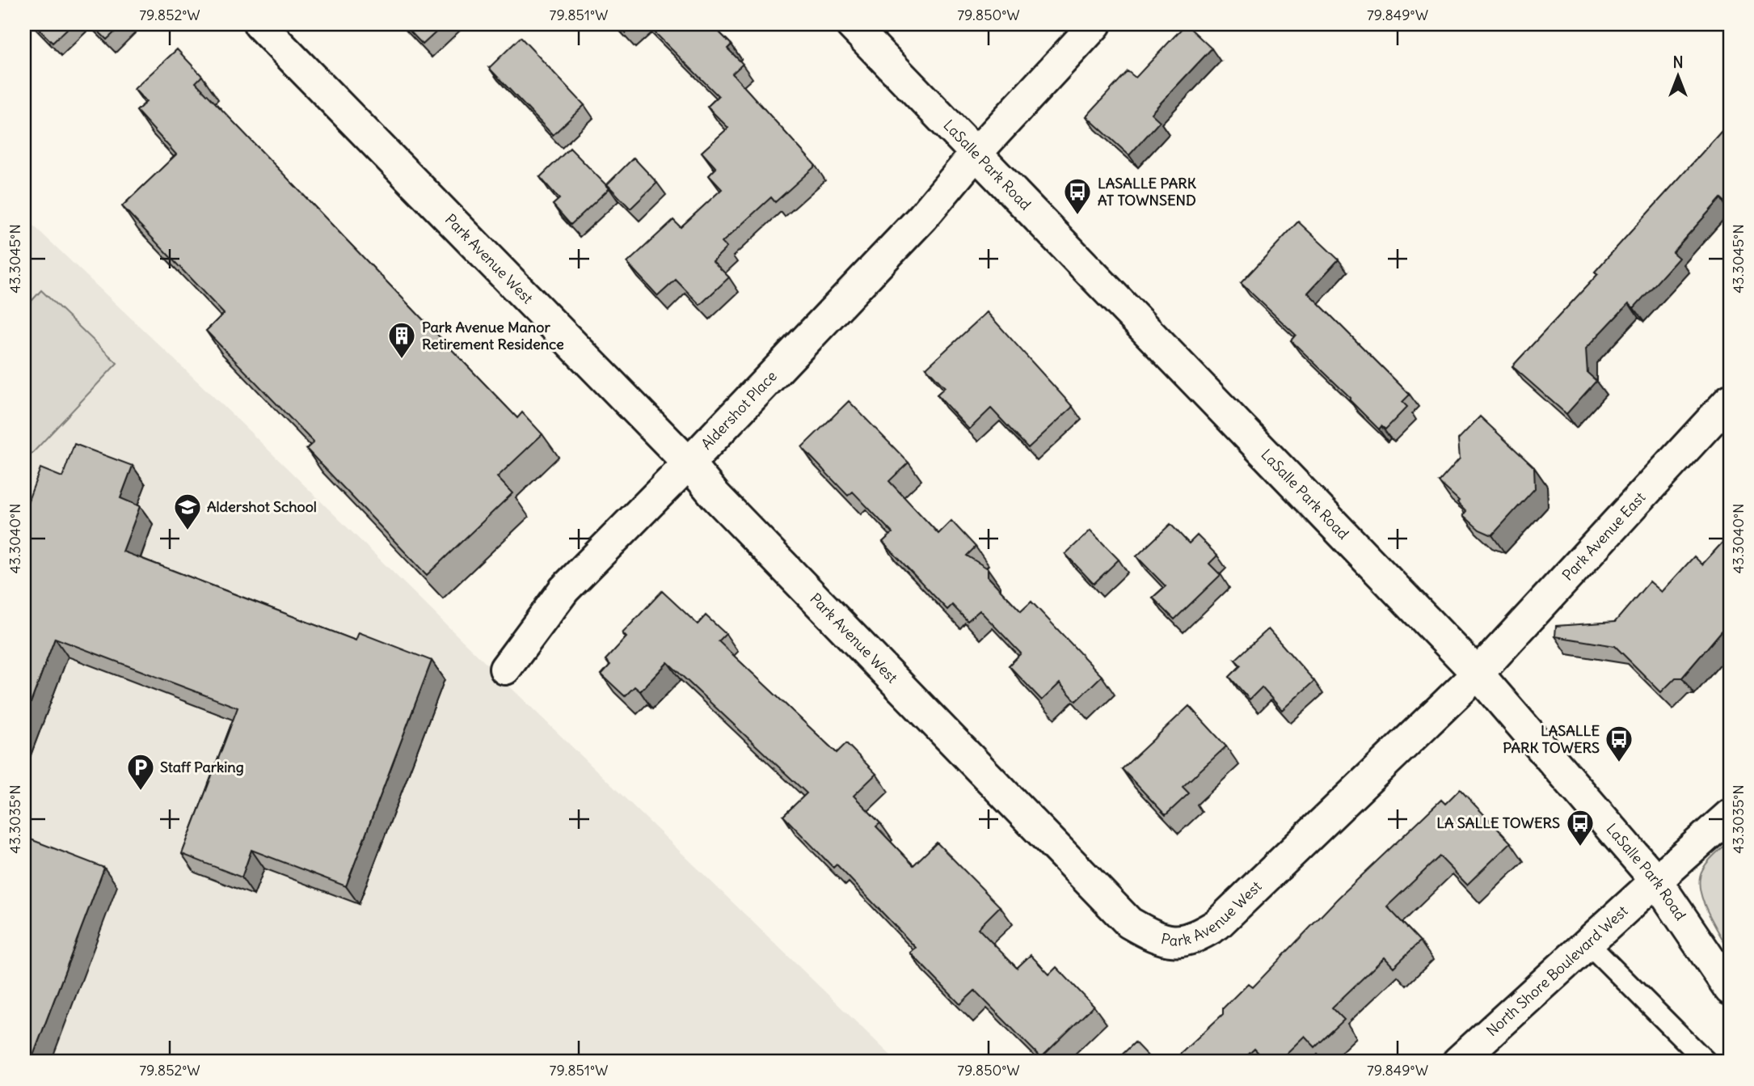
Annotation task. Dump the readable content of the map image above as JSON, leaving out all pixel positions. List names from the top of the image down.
{
  "streets": {
    "street": [
      "LaSalle Park Road",
      "Park Avenue West",
      "Aldershot Place",
      "Park Avenue East",
      "North Shore Boulevard West"
    ]
  },
  "crossings": [
    ["LaSalle Park Road", "Park Avenue West"],
    ["LaSalle Park Road", "Aldershot Place"],
    ["LaSalle Park Road", "Park Avenue East"],
    ["LaSalle Park Road", "North Shore Boulevard West"],
    ["Park Avenue West", "Aldershot Place"],
    ["Park Avenue West", "Park Avenue East"]
  ],
  "places": {
    "bus stop": ["LASALLE PARK AT TOWNSEND", "LASALLE PARK TOWERS", "LA SALLE TOWERS"],
    "building": ["Park Avenue Manor Retirement Residence"],
    "school or university": ["Aldershot School"],
    "parking": ["Staff Parking"]
  },
  "north": "top",
  "coordinates": [
    "79.852°W",
    "79.851°W",
    "79.850°W",
    "79.849°W",
    "43.3045°N",
    "43.3040°N",
    "43.3035°N"
  ]
}
